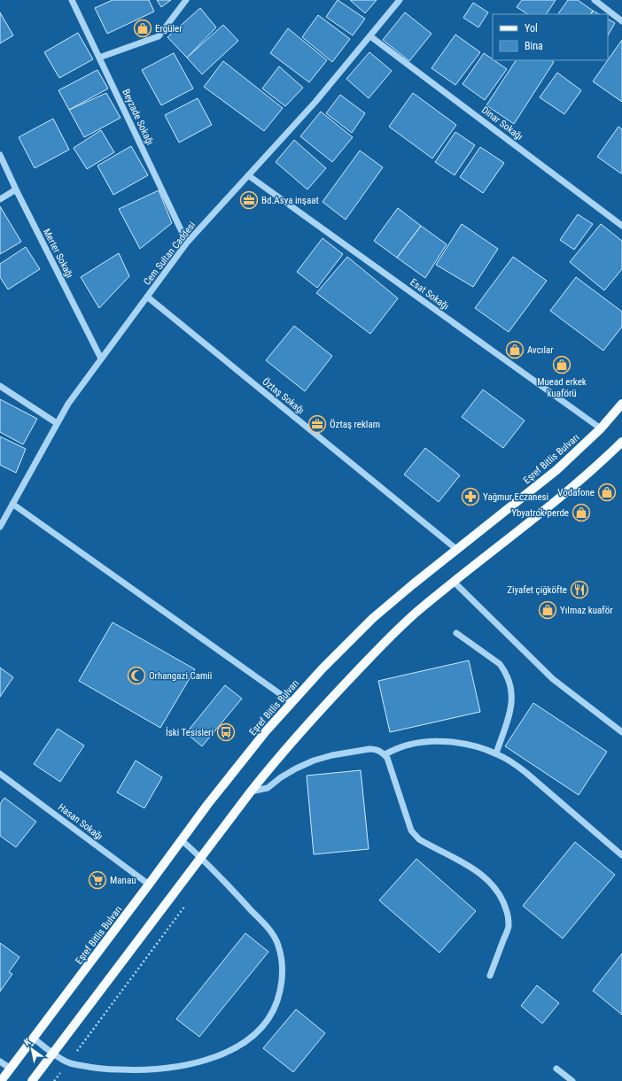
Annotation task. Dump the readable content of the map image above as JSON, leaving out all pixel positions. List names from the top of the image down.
{
  "streets": {
    "main road": ["Eşref Bitlis Bulvarı"],
    "street": [
      "Beyzade Sokağı",
      "Dinar Sokağı",
      "Merter Sokağı",
      "Cem Sultan Caddesi",
      "Esat Sokağı",
      "Öztaş Sokağı",
      "Hasan Sokağı"
    ]
  },
  "crossings": [
    ["Beyzade Sokağı", "Cem Sultan Caddesi"],
    ["Dinar Sokağı", "Cem Sultan Caddesi"],
    ["Merter Sokağı", "Cem Sultan Caddesi"],
    ["Cem Sultan Caddesi", "Esat Sokağı"],
    ["Cem Sultan Caddesi", "Öztaş Sokağı"],
    ["Esat Sokağı", "Eşref Bitlis Bulvarı"],
    ["Öztaş Sokağı", "Eşref Bitlis Bulvarı"],
    ["Eşref Bitlis Bulvarı", "Hasan Sokağı"]
  ],
  "places": {
    "shop": [
      "Ergüler",
      "Avcılar",
      "Muead erkek kuaförü",
      "Vodafone",
      "Ybyatrok perde",
      "Yılmaz kuaför"
    ],
    "office": ["Bd.Asya inşaat", "Öztaş reklam"],
    "pharmacy": ["Yağmur Eczanesi"],
    "restaurant": ["Ziyafet çiğköfte"],
    "mosque": ["Orhangazi Camii"],
    "bus stop": ["İski Tesisleri"],
    "supermarket": ["Manau"]
  },
  "legend": ["Yol", "Bina"],
  "north": "top left"
}
